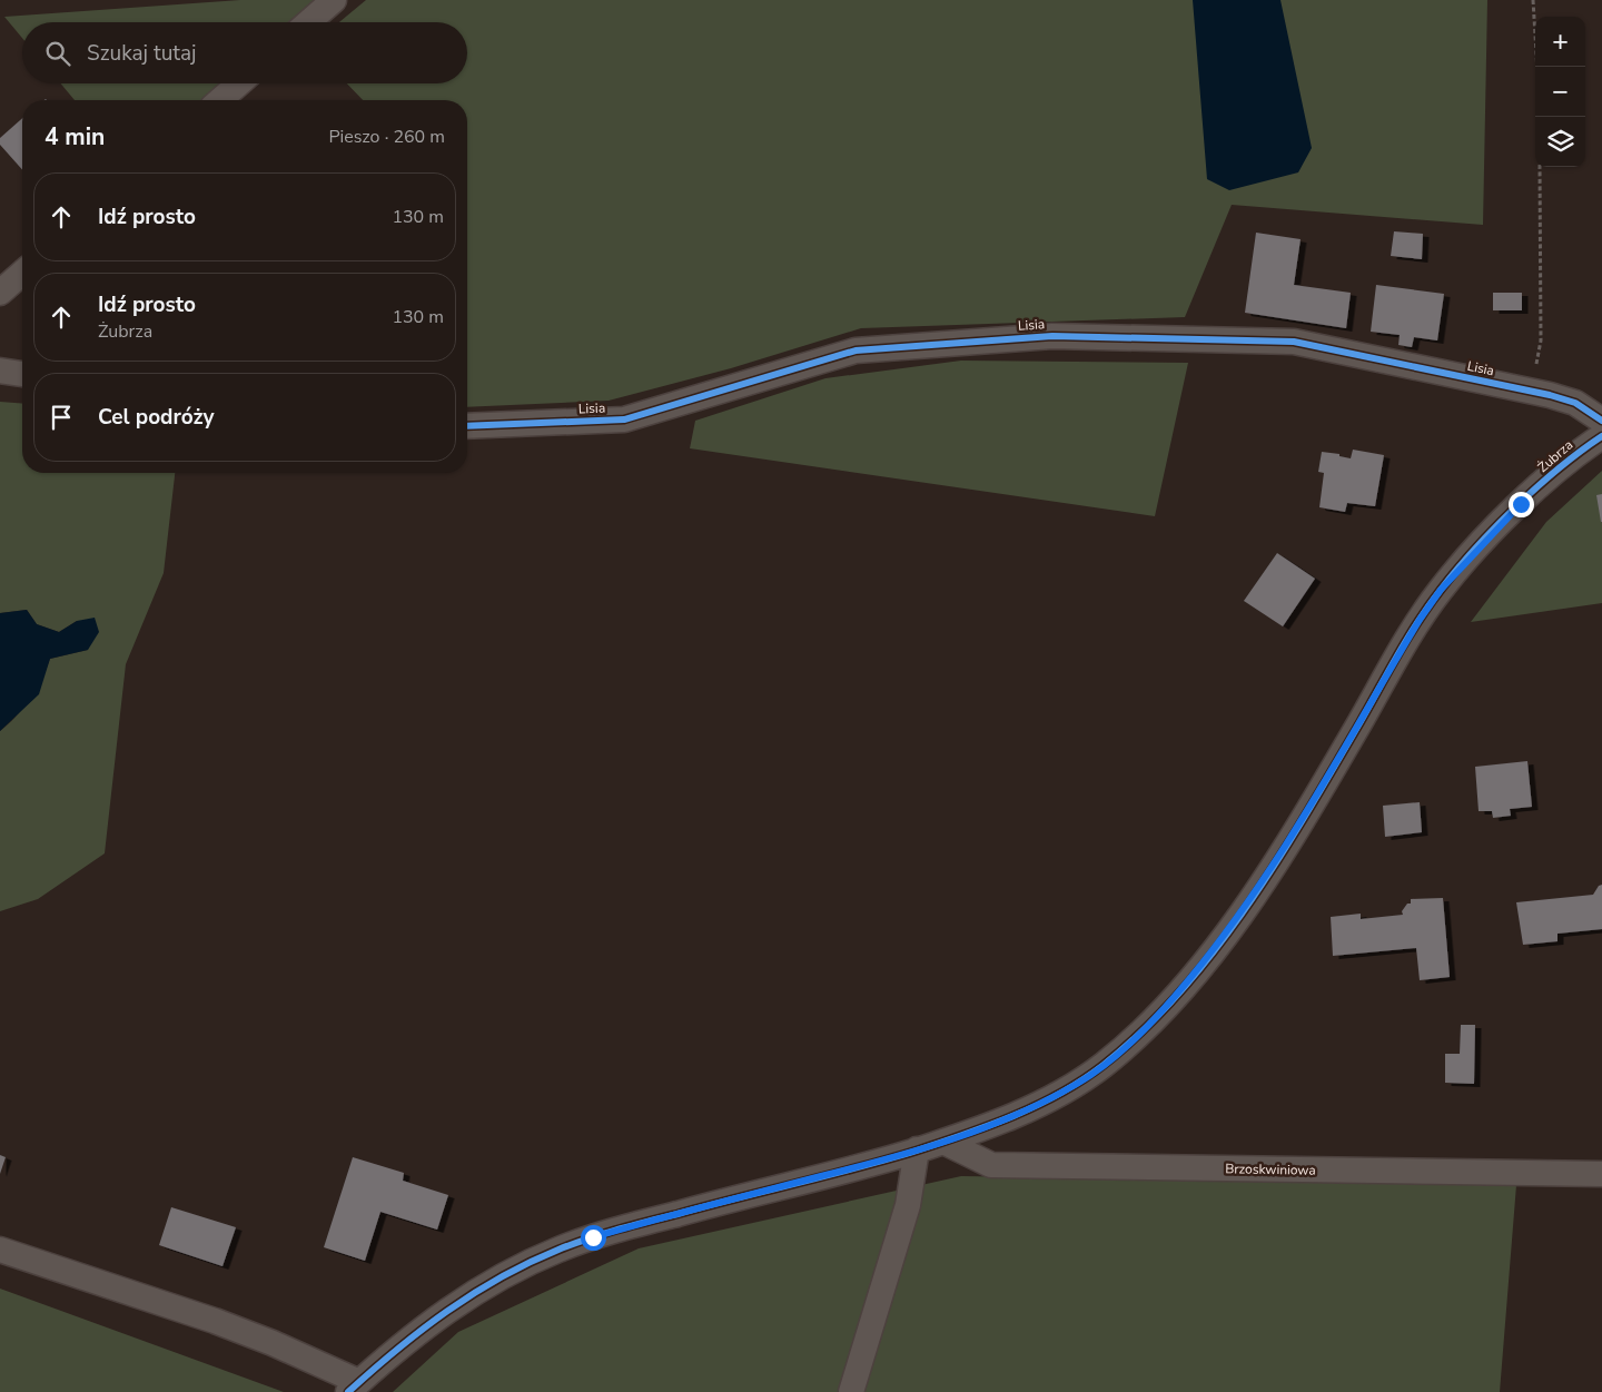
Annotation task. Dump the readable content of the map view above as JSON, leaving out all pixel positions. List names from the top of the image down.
{
  "streets": {
    "street": ["Lisia", "Żubrza", "Brzoskwiniowa"]
  },
  "crossings": [
    ["Żubrza", "Brzoskwiniowa"]
  ],
  "page": {
    "map_buttons": ["+", "−"],
    "search": "Szukaj tutaj",
    "heading": ["4 min", "Pieszo · 260 m"],
    "list": [
      ["Idź prosto", "130 m"],
      ["Idź prosto", "Żubrza", "130 m"],
      "Cel podróży"
    ]
  }
}
